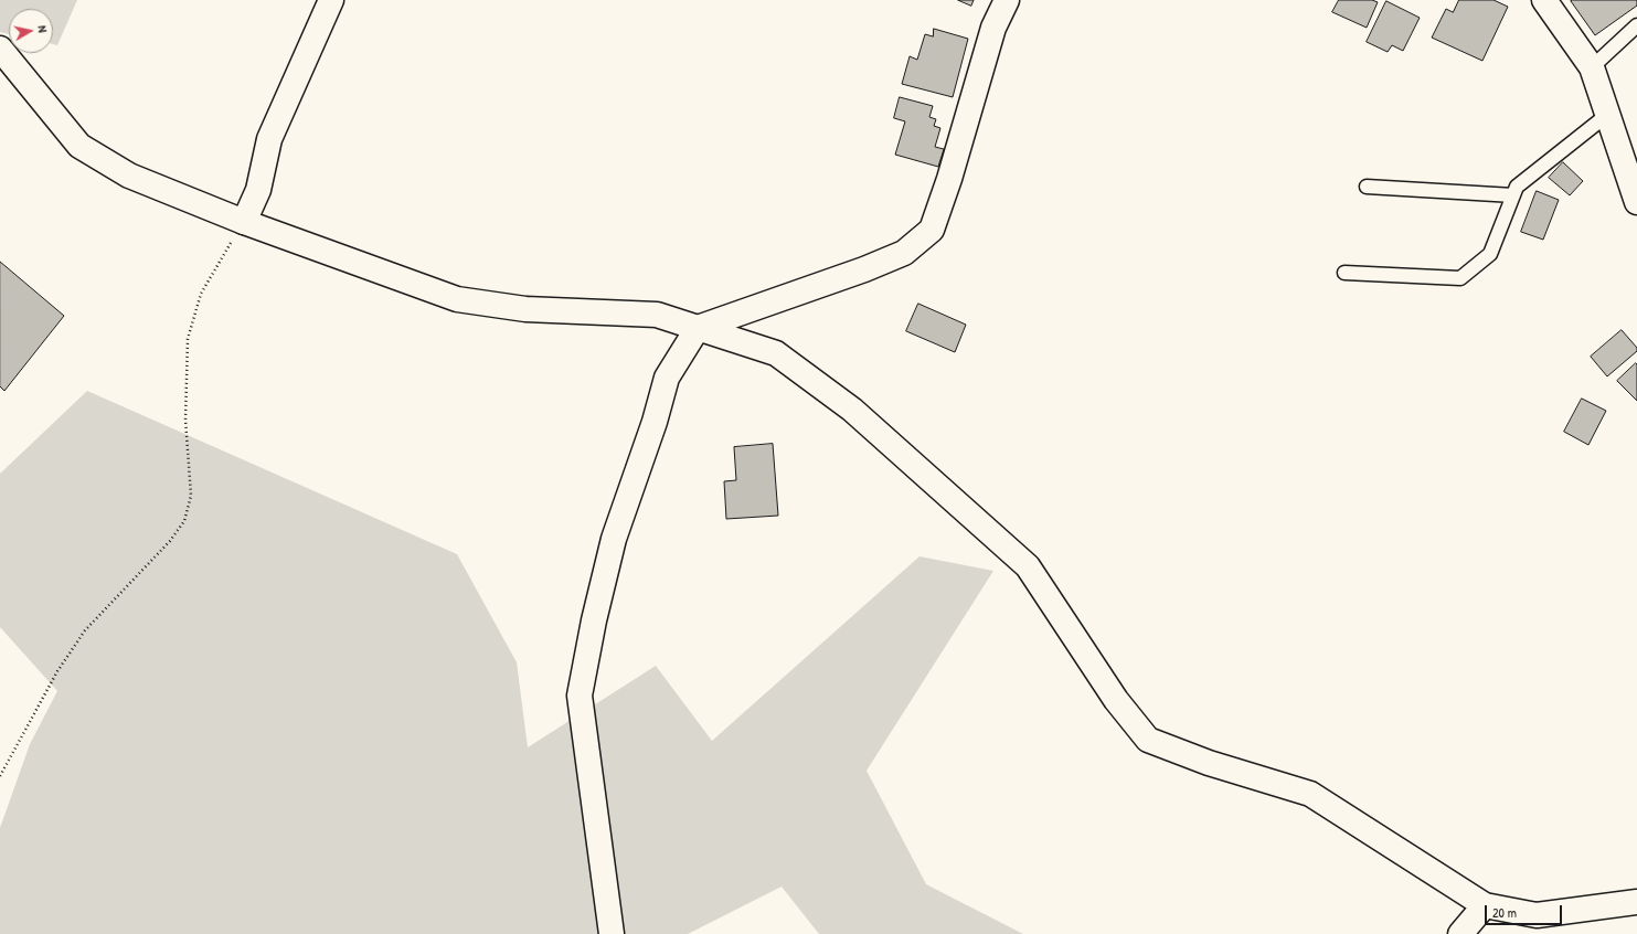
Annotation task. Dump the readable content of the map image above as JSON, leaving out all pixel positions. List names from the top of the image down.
{
  "scale_bar": "20 m",
  "north": "right"
}
